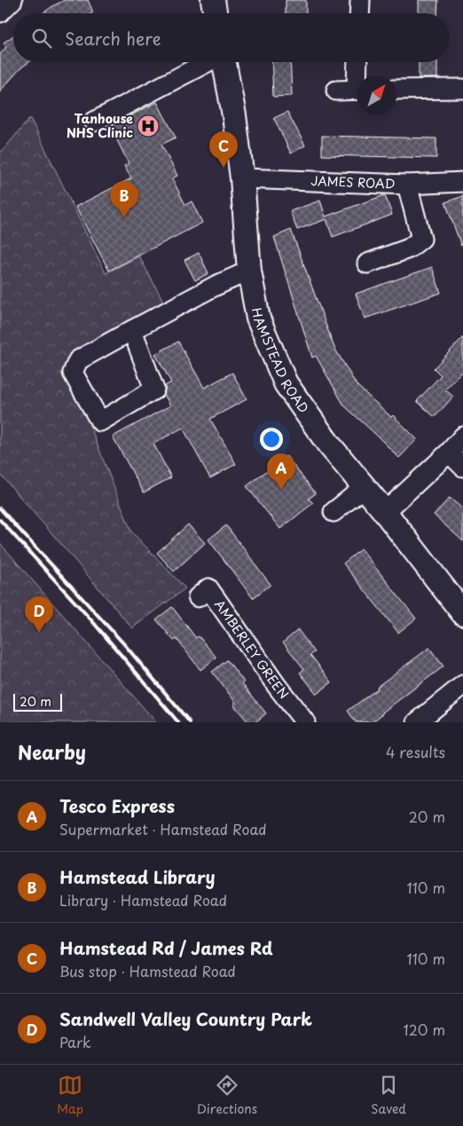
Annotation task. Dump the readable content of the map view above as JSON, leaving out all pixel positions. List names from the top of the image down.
{
  "streets": {
    "main road": ["HAMSTEAD ROAD"],
    "street": ["JAMES ROAD", "AMBERLEY GREEN"]
  },
  "crossings": [
    ["JAMES ROAD", "HAMSTEAD ROAD"]
  ],
  "places": {
    "hospital": ["Tanhouse NHS Clinic"]
  },
  "scale_bar": "20 m",
  "north": "top right",
  "page": {
    "search": "Search here",
    "pins": [
      "C",
      "B",
      "A",
      "D"
    ],
    "scale": "20 m",
    "heading": ["Nearby", "4 results"],
    "list": [
      {
        "mark": "A",
        "name": "Tesco Express",
        "note": "Supermarket · Hamstead Road",
        "value": "20 m"
      },
      {
        "mark": "B",
        "name": "Hamstead Library",
        "note": "Library · Hamstead Road",
        "value": "110 m"
      },
      {
        "mark": "C",
        "name": "Hamstead Rd / James Rd",
        "note": "Bus stop · Hamstead Road",
        "value": "110 m"
      },
      {
        "mark": "D",
        "name": "Sandwell Valley Country Park",
        "note": "Park",
        "value": "120 m"
      }
    ],
    "nav": ["Map", "Directions", "Saved"]
  }
}
